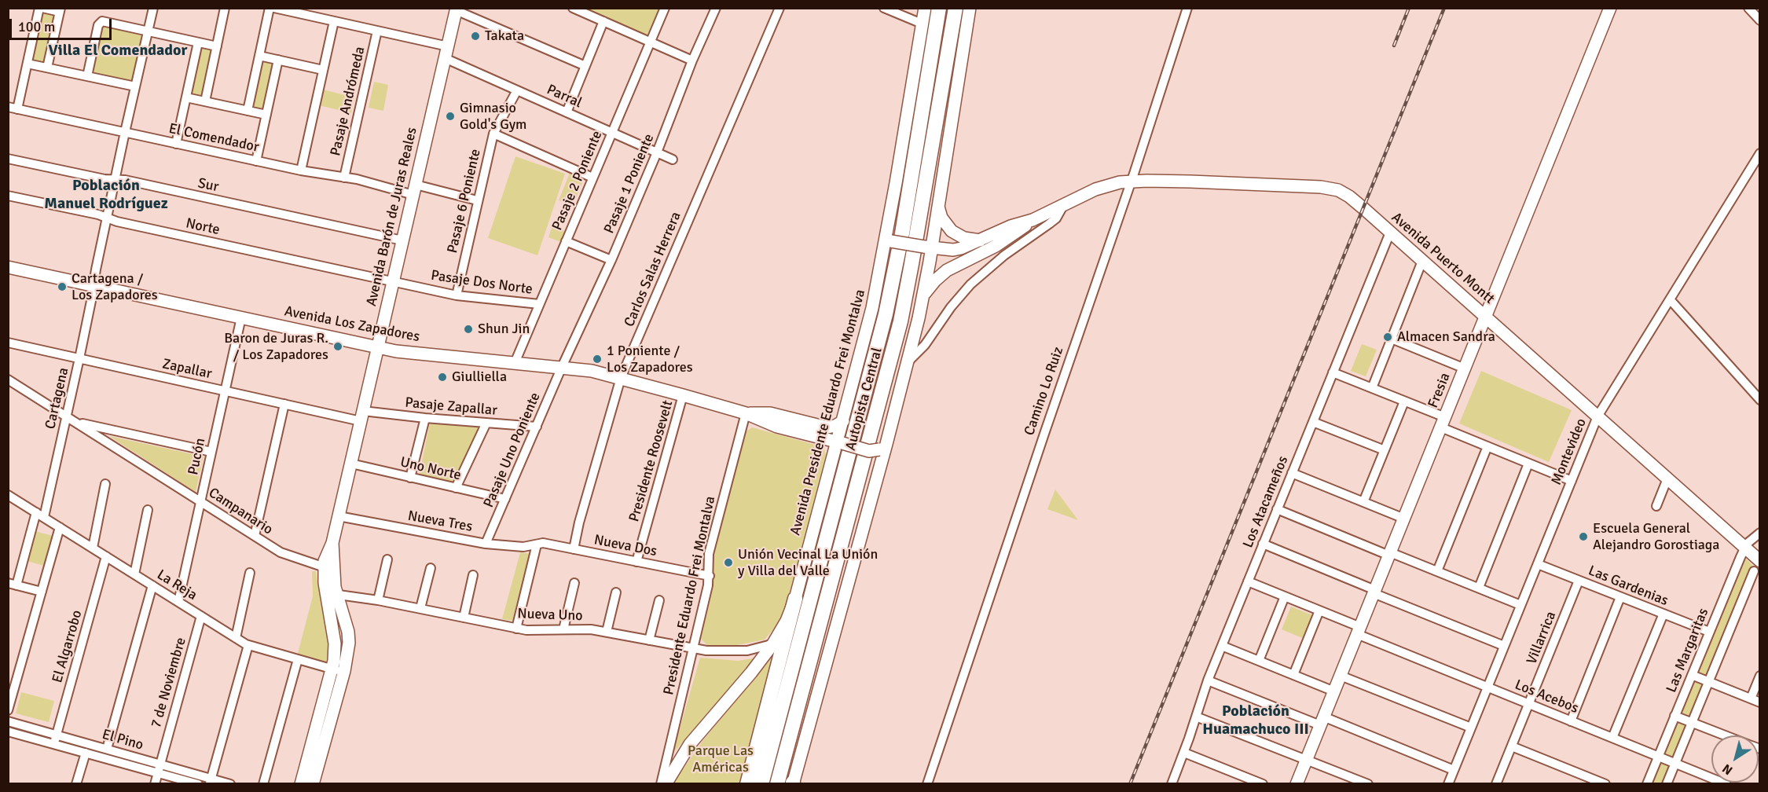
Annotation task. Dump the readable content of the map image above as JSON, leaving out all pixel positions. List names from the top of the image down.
{
  "streets": {
    "highway": ["Autopista Central"],
    "street": [
      "Parral",
      "Pasaje Andrómeda",
      "El Comendador",
      "Pasaje 2 Poniente",
      "Pasaje 1 Poniente",
      "Sur",
      "Pasaje 6 Poniente",
      "Avenida Barón de Juras Reales",
      "Norte",
      "Avenida Puerto Montt",
      "Carlos Salas Herrera",
      "Pasaje Dos Norte",
      "Avenida Los Zapadores",
      "Zapallar",
      "Fresia",
      "Camino Lo Ruiz",
      "Cartagena",
      "Pasaje Zapallar",
      "Avenida Presidente Eduardo Frei Montalva",
      "Pasaje Uno Poniente",
      "Montevideo",
      "Pucón",
      "Presidente Roosevelt",
      "Uno Norte",
      "Los Atacameños",
      "Campanario",
      "Nueva Tres",
      "Nueva Dos",
      "La Reja",
      "Las Gardenias",
      "Presidente Eduardo Frei Montalva",
      "Nueva Uno",
      "Villarrica",
      "El Algarrobo",
      "Las Margaritas",
      "7 de Noviembre",
      "Los Acebos",
      "El Pino"
    ]
  },
  "crossings": [
    ["Parral", "Pasaje Andrómeda"],
    ["Parral", "Pasaje 2 Poniente"],
    ["Parral", "Pasaje 1 Poniente"],
    ["Parral", "Pasaje 6 Poniente"],
    ["Parral", "Avenida Barón de Juras Reales"],
    ["Pasaje Andrómeda", "El Comendador"],
    ["El Comendador", "Pasaje 6 Poniente"],
    ["El Comendador", "Avenida Barón de Juras Reales"],
    ["El Comendador", "Cartagena"],
    ["Pasaje 2 Poniente", "Pasaje Dos Norte"],
    ["Pasaje 2 Poniente", "Avenida Los Zapadores"],
    ["Pasaje 1 Poniente", "Avenida Los Zapadores"],
    ["Pasaje 1 Poniente", "Pasaje Uno Poniente"],
    ["Sur", "Avenida Barón de Juras Reales"],
    ["Sur", "Cartagena"],
    ["Pasaje 6 Poniente", "Pasaje Dos Norte"],
    ["Avenida Barón de Juras Reales", "Norte"],
    ["Avenida Barón de Juras Reales", "Pasaje Dos Norte"],
    ["Avenida Barón de Juras Reales", "Avenida Los Zapadores"],
    ["Avenida Barón de Juras Reales", "Zapallar"],
    ["Avenida Barón de Juras Reales", "Pasaje Zapallar"],
    ["Avenida Barón de Juras Reales", "Uno Norte"],
    ["Avenida Barón de Juras Reales", "Campanario"],
    ["Avenida Barón de Juras Reales", "Nueva Tres"],
    ["Avenida Barón de Juras Reales", "La Reja"],
    ["Avenida Barón de Juras Reales", "Nueva Uno"],
    ["Norte", "Pasaje Dos Norte"],
    ["Norte", "Cartagena"],
    ["Avenida Puerto Montt", "Fresia"],
    ["Avenida Puerto Montt", "Camino Lo Ruiz"],
    ["Avenida Puerto Montt", "Avenida Presidente Eduardo Frei Montalva"],
    ["Avenida Puerto Montt", "Montevideo"],
    ["Avenida Puerto Montt", "Los Atacameños"],
    ["Avenida Puerto Montt", "Las Margaritas"],
    ["Carlos Salas Herrera", "Avenida Los Zapadores"],
    ["Carlos Salas Herrera", "Nueva Dos"],
    ["Avenida Los Zapadores", "Cartagena"],
    ["Avenida Los Zapadores", "Avenida Presidente Eduardo Frei Montalva"],
    ["Avenida Los Zapadores", "Pasaje Uno Poniente"],
    ["Avenida Los Zapadores", "Pucón"],
    ["Avenida Los Zapadores", "Presidente Roosevelt"],
    ["Avenida Los Zapadores", "Presidente Eduardo Frei Montalva"],
    ["Zapallar", "Cartagena"],
    ["Zapallar", "Pasaje Zapallar"],
    ["Zapallar", "Pucón"],
    ["Fresia", "Los Acebos"],
    ["Cartagena", "Campanario"],
    ["Cartagena", "La Reja"],
    ["Pasaje Zapallar", "Pasaje Uno Poniente"],
    ["Avenida Presidente Eduardo Frei Montalva", "Nueva Uno"],
    ["Pasaje Uno Poniente", "Uno Norte"],
    ["Pasaje Uno Poniente", "Nueva Tres"],
    ["Montevideo", "Las Gardenias"],
    ["Montevideo", "Los Acebos"],
    ["Pucón", "Campanario"],
    ["Pucón", "La Reja"],
    ["Presidente Roosevelt", "Nueva Dos"],
    ["Los Atacameños", "Los Acebos"],
    ["Nueva Tres", "Nueva Dos"],
    ["Nueva Dos", "Presidente Eduardo Frei Montalva"],
    ["La Reja", "El Algarrobo"],
    ["La Reja", "7 de Noviembre"],
    ["Las Gardenias", "Villarrica"],
    ["Las Gardenias", "Las Margaritas"],
    ["Presidente Eduardo Frei Montalva", "Nueva Uno"],
    ["Villarrica", "Los Acebos"],
    ["El Algarrobo", "El Pino"],
    ["Las Margaritas", "Los Acebos"],
    ["7 de Noviembre", "El Pino"]
  ],
  "districts": ["Villa El Comendador", "Población Manuel Rodríguez", "Población Huamachuco III"],
  "parks": ["Parque Las Américas"],
  "places": [
    "Takata",
    "Gimnasio Gold's Gym",
    "Cartagena / Los Zapadores",
    "Shun Jin",
    "Almacen Sandra",
    "Baron de Juras R. / Los Zapadores",
    "1 Poniente / Los Zapadores",
    "Giulliella",
    "Escuela General Alejandro Gorostiaga",
    "Unión Vecinal La Unión y Villa del Valle"
  ],
  "scale_bar": "100 m",
  "north": "bottom left"
}
